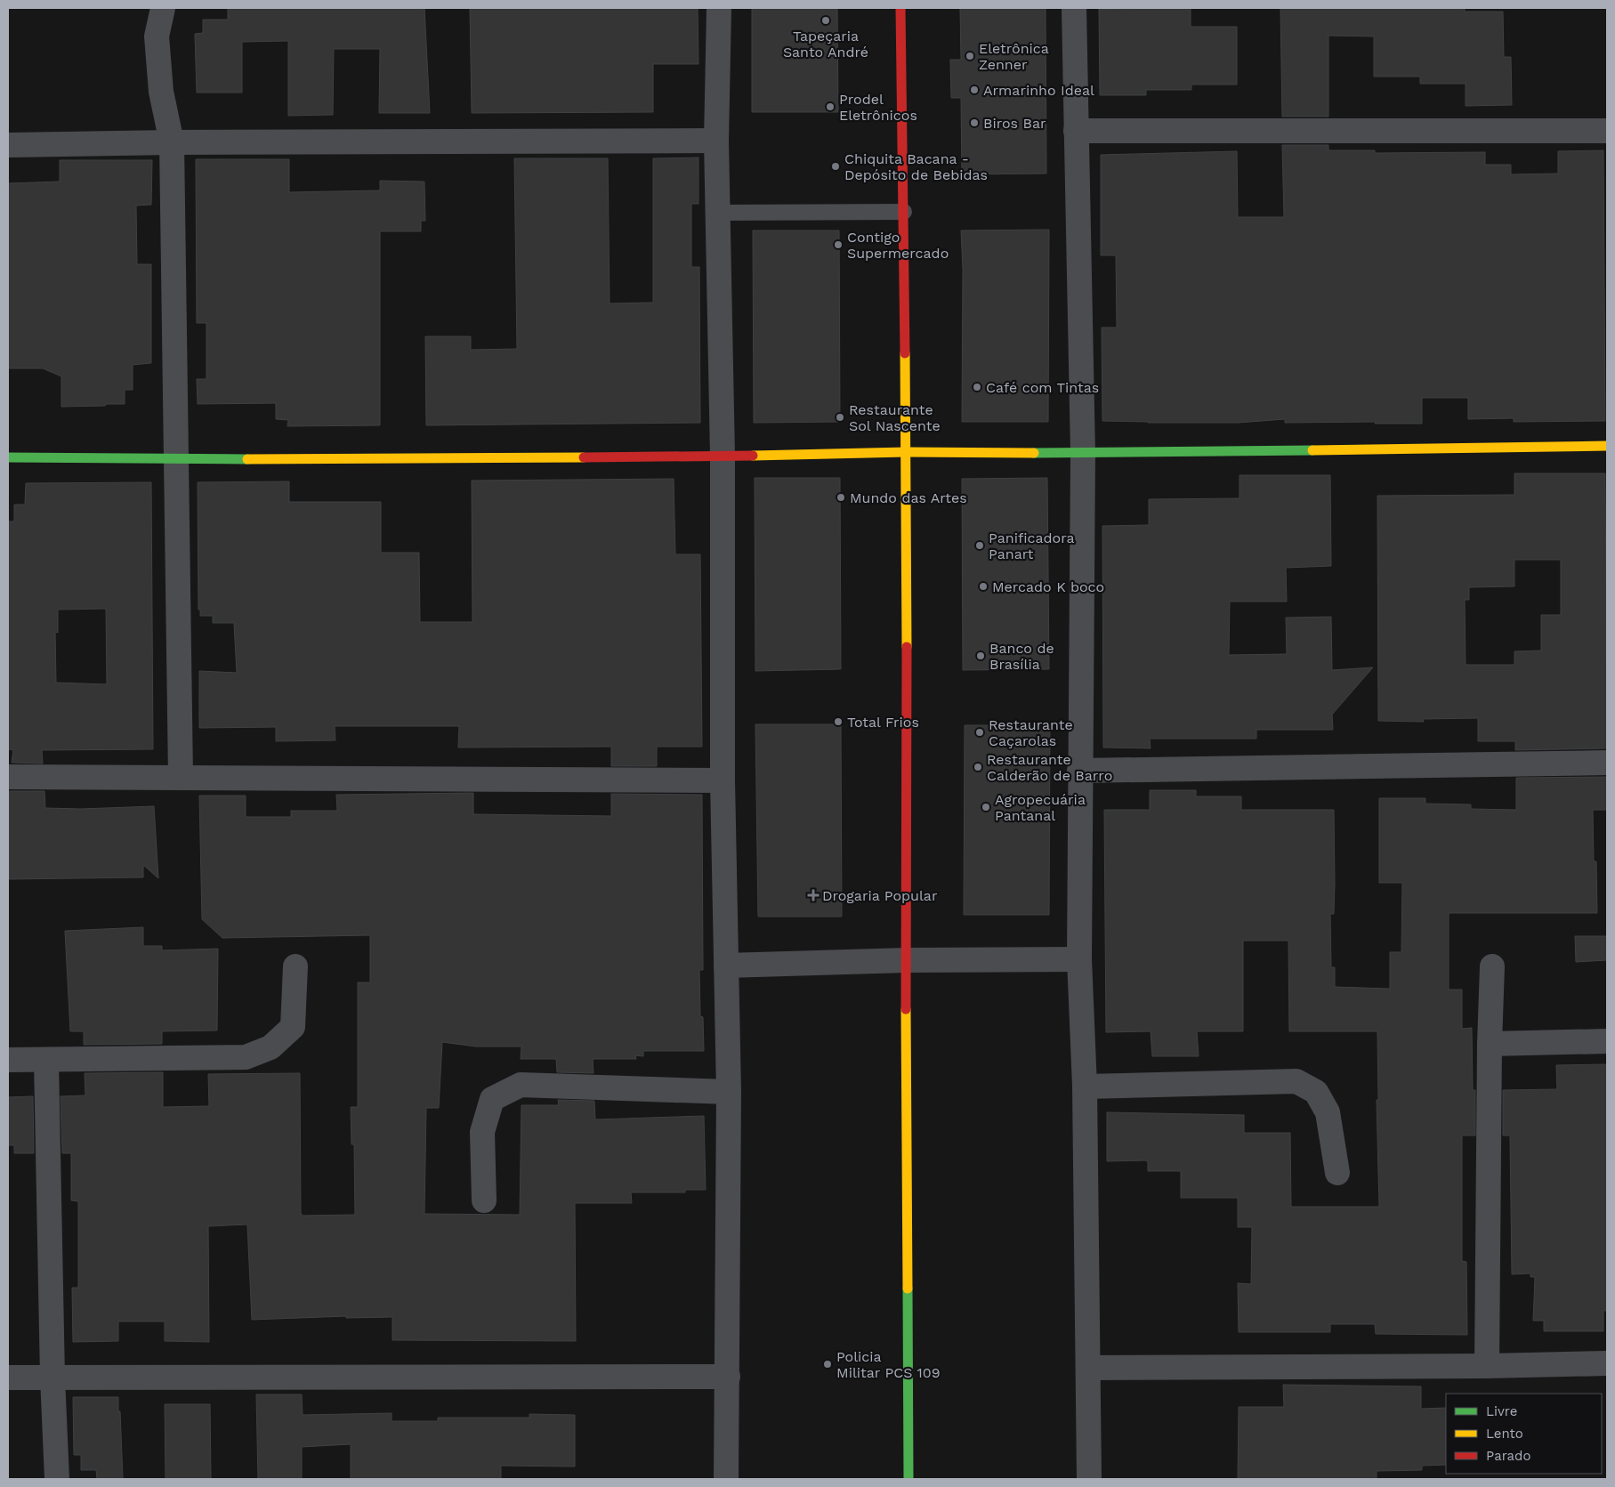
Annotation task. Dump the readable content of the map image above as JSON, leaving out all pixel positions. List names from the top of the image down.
{
  "places": {
    "other": [
      "Tapeçaria Santo André",
      "Eletrônica Zenner",
      "Armarinho Ideal",
      "Prodel Eletrônicos",
      "Biros Bar",
      "Chiquita Bacana - Depósito de Bebidas",
      "Contigo Supermercado",
      "Café com Tintas",
      "Restaurante Sol Nascente",
      "Mundo das Artes",
      "Panificadora Panart",
      "Mercado K boco",
      "Banco de Brasília",
      "Total Frios",
      "Restaurante Caçarolas",
      "Restaurante Calderão de Barro",
      "Agropecuária Pantanal",
      "Policia Militar PCS 109"
    ],
    "health": ["Drogaria Popular"]
  },
  "legend": ["Livre", "Lento", "Parado"]
}
